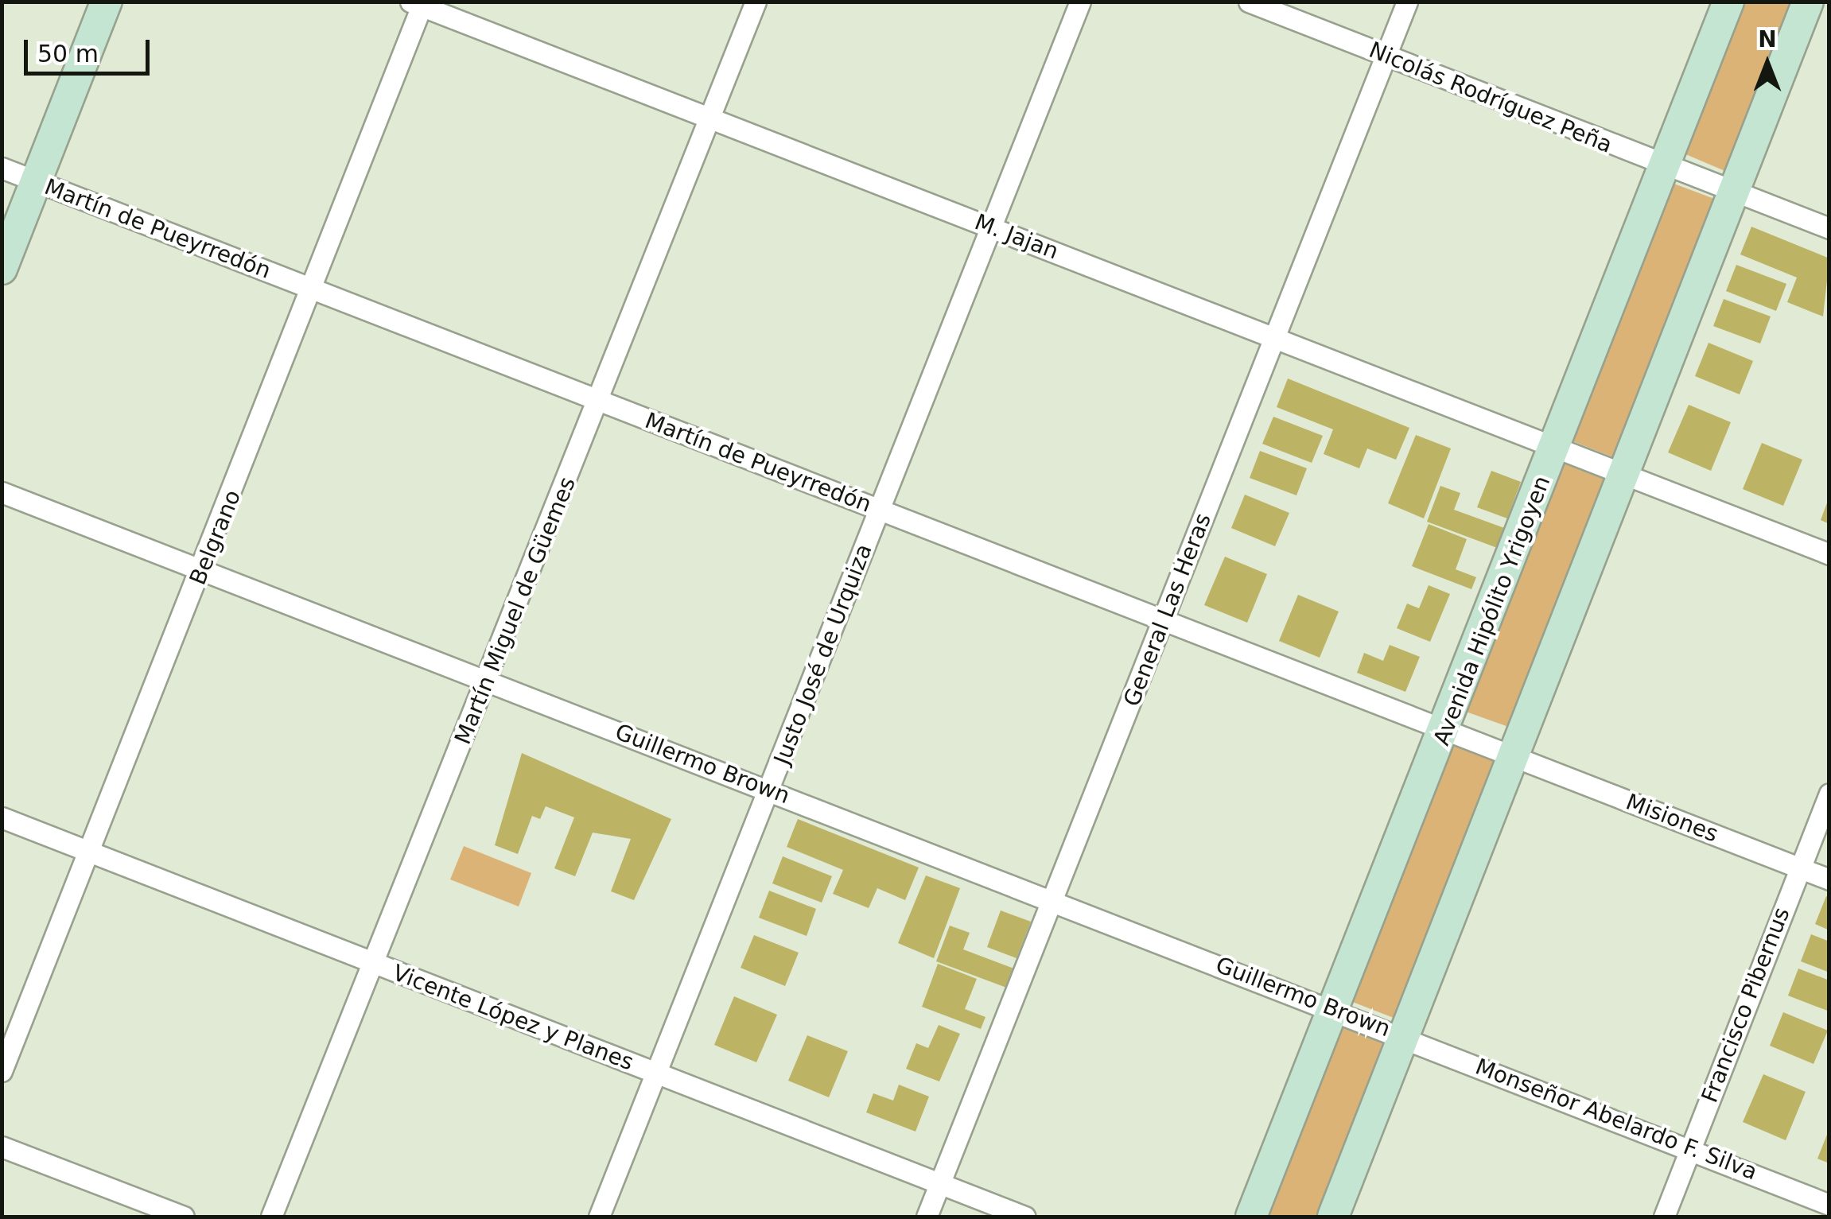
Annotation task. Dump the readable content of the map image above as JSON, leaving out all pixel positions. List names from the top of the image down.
{
  "streets": {
    "main road": ["Avenida Hipólito Yrigoyen"],
    "street": [
      "Nicolás Rodríguez Peña",
      "Martín de Pueyrredón",
      "M. Jajan",
      "Belgrano",
      "General Las Heras",
      "Martín Miguel de Güemes",
      "Justo José de Urquiza",
      "Guillermo Brown",
      "Misiones",
      "Francisco Pibernus",
      "Vicente López y Planes",
      "Monseñor Abelardo F. Silva"
    ]
  },
  "crossings": [
    ["Nicolás Rodríguez Peña", "General Las Heras"],
    ["Nicolás Rodríguez Peña", "Avenida Hipólito Yrigoyen"],
    ["Martín de Pueyrredón", "Belgrano"],
    ["Martín de Pueyrredón", "General Las Heras"],
    ["Martín de Pueyrredón", "Martín Miguel de Güemes"],
    ["Martín de Pueyrredón", "Avenida Hipólito Yrigoyen"],
    ["Martín de Pueyrredón", "Justo José de Urquiza"],
    ["Martín de Pueyrredón", "Misiones"],
    ["M. Jajan", "Belgrano"],
    ["M. Jajan", "General Las Heras"],
    ["M. Jajan", "Martín Miguel de Güemes"],
    ["M. Jajan", "Avenida Hipólito Yrigoyen"],
    ["M. Jajan", "Justo José de Urquiza"],
    ["Belgrano", "Guillermo Brown"],
    ["Belgrano", "Vicente López y Planes"],
    ["General Las Heras", "Guillermo Brown"],
    ["General Las Heras", "Vicente López y Planes"],
    ["Martín Miguel de Güemes", "Guillermo Brown"],
    ["Martín Miguel de Güemes", "Vicente López y Planes"],
    ["Avenida Hipólito Yrigoyen", "Guillermo Brown"],
    ["Justo José de Urquiza", "Guillermo Brown"],
    ["Justo José de Urquiza", "Vicente López y Planes"],
    ["Guillermo Brown", "Monseñor Abelardo F. Silva"],
    ["Misiones", "Francisco Pibernus"],
    ["Francisco Pibernus", "Monseñor Abelardo F. Silva"]
  ],
  "scale_bar": "50 m",
  "north": "top"
}
